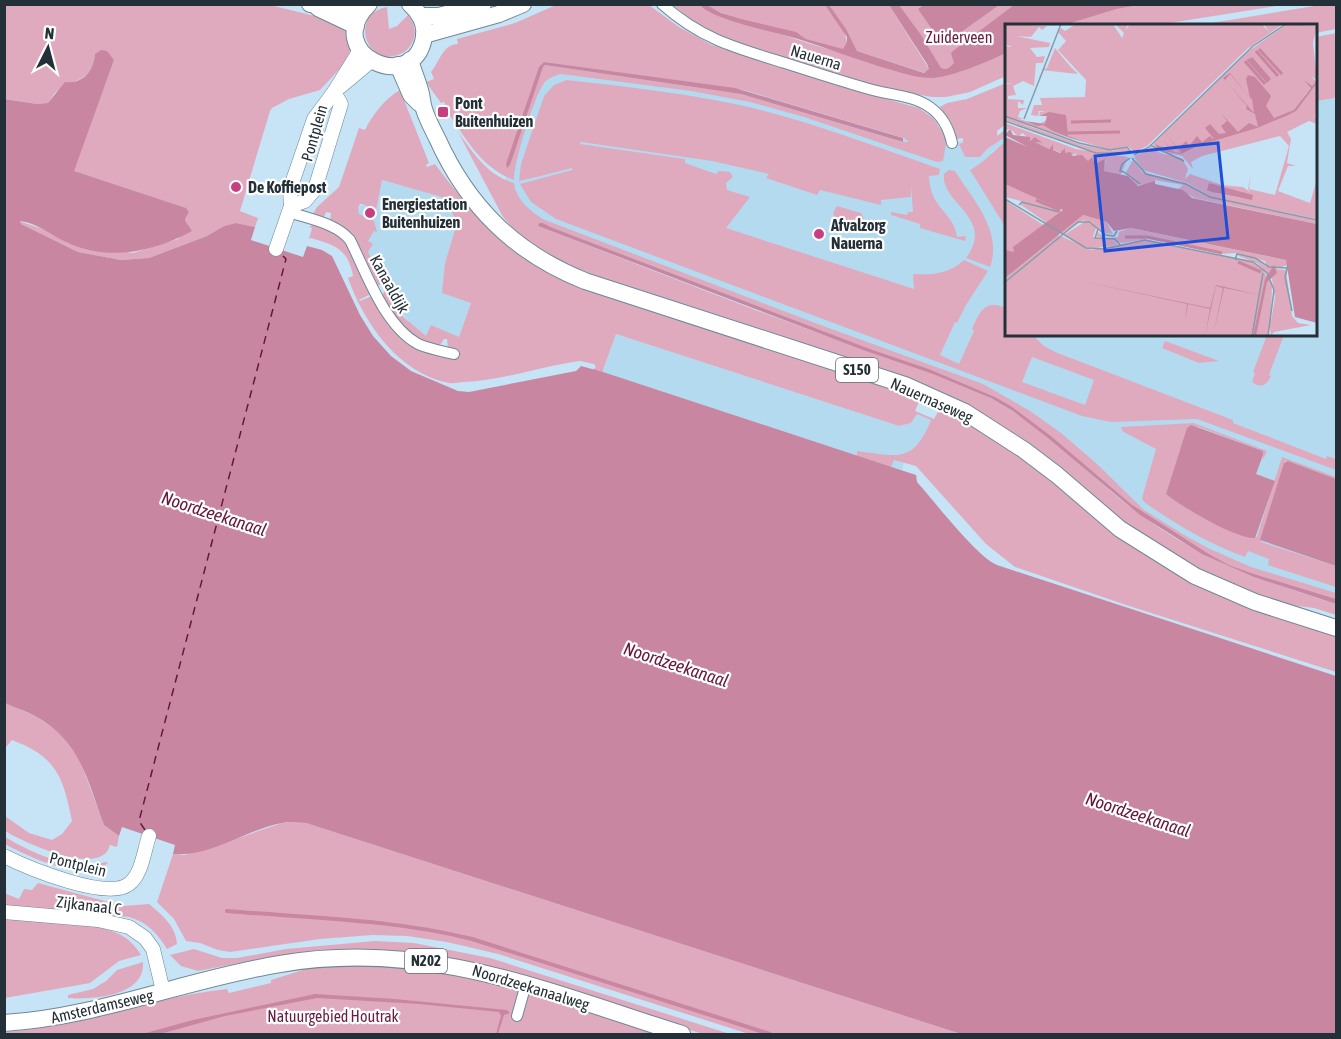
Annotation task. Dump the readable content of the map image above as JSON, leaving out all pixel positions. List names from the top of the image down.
{
  "streets": {
    "main road": [
      "S150",
      "Nauernaseweg",
      "N202",
      "Noordzeekanaalweg",
      "Amsterdamseweg"
    ],
    "street": [
      "Nauerna",
      "Pontplein",
      "Kanaaldijk",
      "Zijkanaal C"
    ]
  },
  "crossings": [
    ["Pontplein", "Kanaaldijk"],
    ["Zijkanaal C", "Noordzeekanaalweg"],
    ["Zijkanaal C", "Amsterdamseweg"],
    ["Noordzeekanaalweg", "Amsterdamseweg"]
  ],
  "water": ["Noordzeekanaal"],
  "parks": ["Zuiderveen", "Natuurgebied Houtrak"],
  "places": {
    "transit": ["Pont Buitenhuizen"],
    "other": ["De Koffiepost", "Energiestation Buitenhuizen", "Afvalzorg Nauerna"]
  },
  "north": "top"
}
